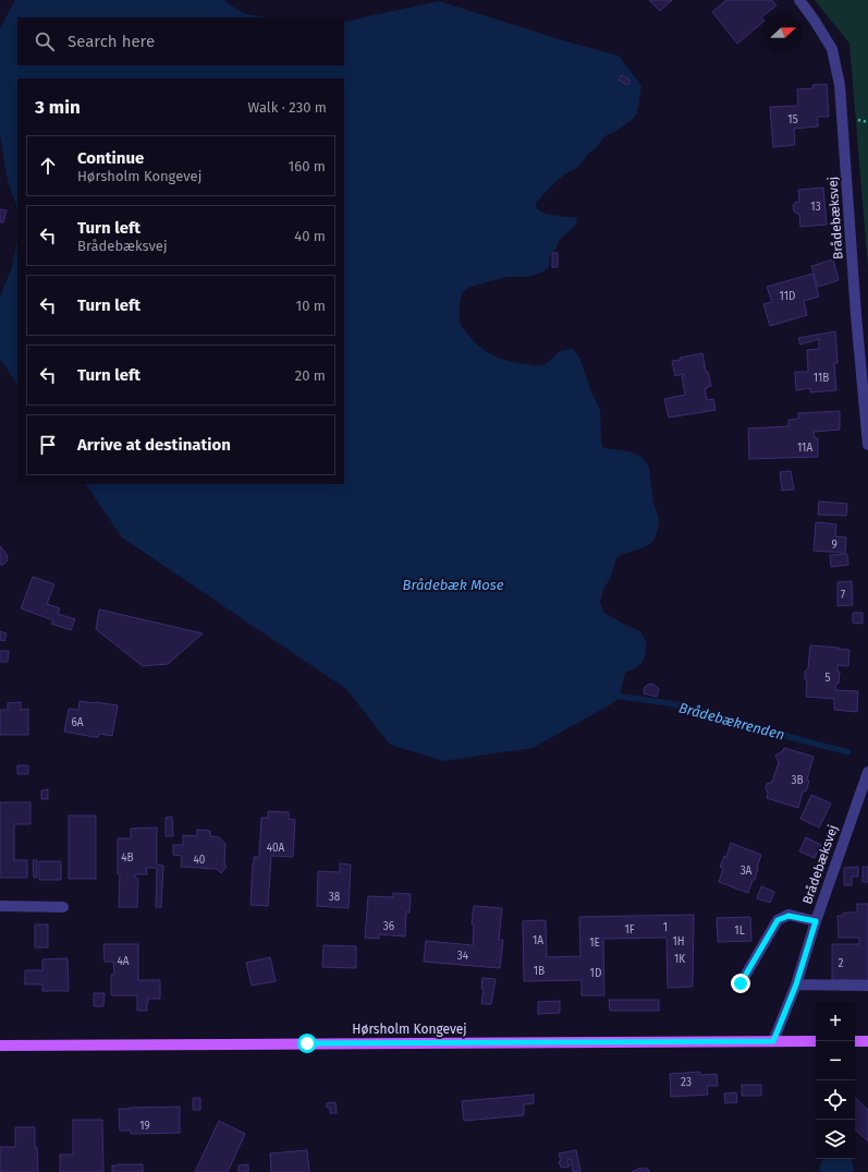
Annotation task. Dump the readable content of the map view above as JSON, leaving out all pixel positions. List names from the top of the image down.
{
  "streets": {
    "main road": ["Hørsholm Kongevej"],
    "street": ["Brådebæksvej"]
  },
  "crossings": [
    ["Brådebæksvej", "Hørsholm Kongevej"]
  ],
  "water": ["Brådebæk Mose", "Brådebækrenden"],
  "house_numbers": [
    "15",
    "13",
    "11D",
    "11B",
    "11A",
    "9",
    "7",
    "5",
    "6A",
    "3B",
    "40A",
    "4B",
    "40",
    "3A",
    "38",
    "36",
    "1",
    "1F",
    "1L",
    "1A",
    "1H",
    "1E",
    "34",
    "1K",
    "4A",
    "2",
    "1B",
    "1D",
    "23",
    "19"
  ],
  "north": "right",
  "page": {
    "search": "Search here",
    "heading": ["3 min", "Walk · 230 m"],
    "list": [
      ["Continue", "Hørsholm Kongevej", "160 m"],
      ["Turn left", "Brådebæksvej", "40 m"],
      ["Turn left", "10 m"],
      ["Turn left", "20 m"],
      "Arrive at destination"
    ],
    "map_buttons": ["+", "−"]
  }
}
